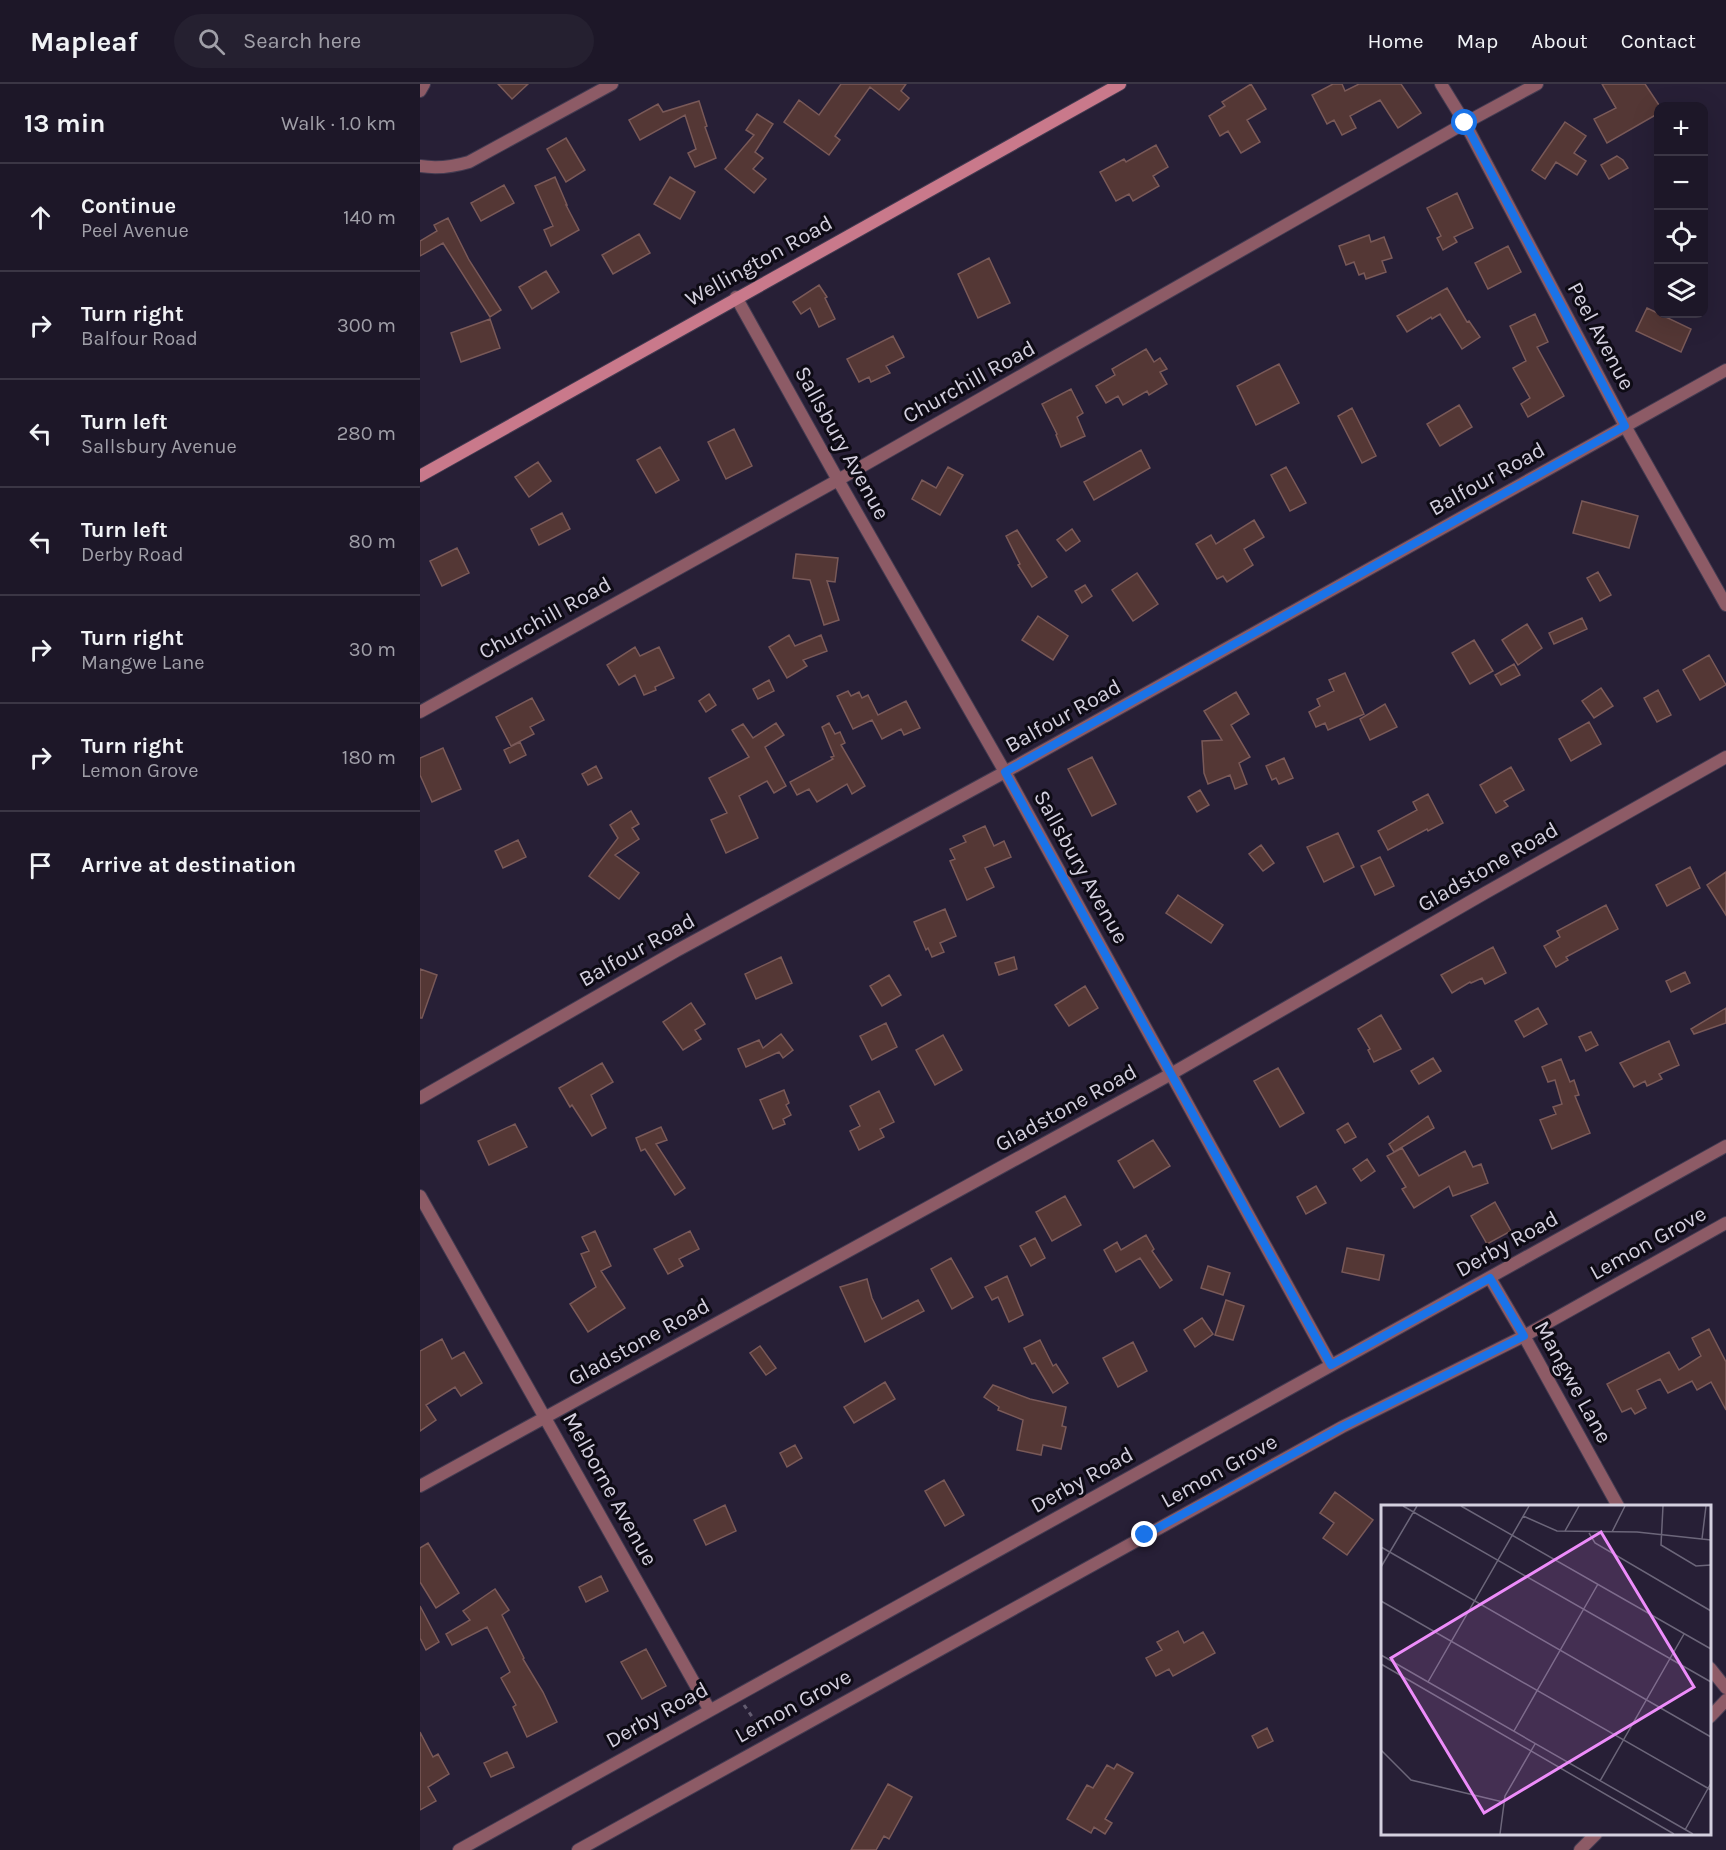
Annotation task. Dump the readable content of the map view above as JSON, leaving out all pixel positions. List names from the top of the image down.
{
  "streets": {
    "main road": ["Wellington Road"],
    "street": [
      "Peel Avenue",
      "Churchill Road",
      "Sallsbury Avenue",
      "Balfour Road",
      "Gladstone Road",
      "Lemon Grove",
      "Derby Road",
      "Mangwe Lane",
      "Melborne Avenue"
    ]
  },
  "crossings": [
    ["Wellington Road", "Sallsbury Avenue"],
    ["Peel Avenue", "Churchill Road"],
    ["Peel Avenue", "Balfour Road"],
    ["Churchill Road", "Sallsbury Avenue"],
    ["Sallsbury Avenue", "Balfour Road"],
    ["Sallsbury Avenue", "Gladstone Road"],
    ["Sallsbury Avenue", "Derby Road"],
    ["Gladstone Road", "Melborne Avenue"],
    ["Lemon Grove", "Mangwe Lane"],
    ["Derby Road", "Mangwe Lane"],
    ["Derby Road", "Melborne Avenue"]
  ],
  "page": {
    "header": "Mapleaf",
    "search": "Search here",
    "nav": [
      "Home",
      "Map",
      "About",
      "Contact"
    ],
    "heading": ["13 min", "Walk · 1.0 km"],
    "map_buttons": ["+", "−"],
    "list": [
      ["Continue", "Peel Avenue", "140 m"],
      ["Turn right", "Balfour Road", "300 m"],
      ["Turn left", "Sallsbury Avenue", "280 m"],
      ["Turn left", "Derby Road", "80 m"],
      ["Turn right", "Mangwe Lane", "30 m"],
      ["Turn right", "Lemon Grove", "180 m"],
      "Arrive at destination"
    ]
  }
}
